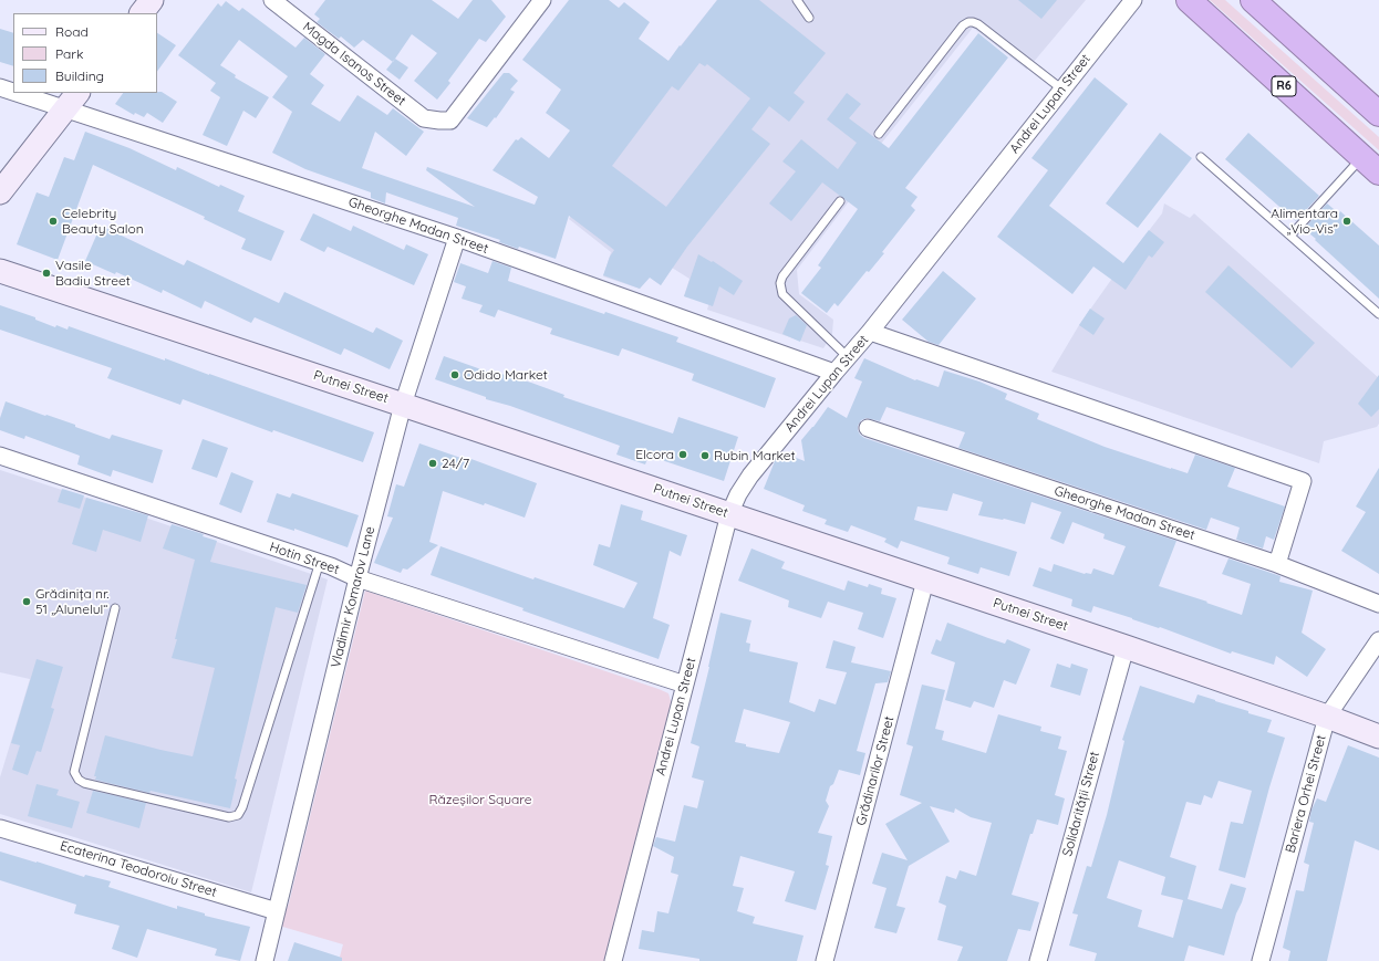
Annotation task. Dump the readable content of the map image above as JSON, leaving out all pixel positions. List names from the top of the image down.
{
  "streets": {
    "highway": ["R6"],
    "street": [
      "Magda Isanos Street",
      "Andrei Lupan Street",
      "Gheorghe Madan Street",
      "Putnei Street",
      "Hotin Street",
      "Vladimir Komarov Lane",
      "Grădinarilor Street",
      "Bariera Orhei Street",
      "Solidarității Street",
      "Ecaterina Teodoroiu Street"
    ]
  },
  "crossings": [
    ["Andrei Lupan Street", "Gheorghe Madan Street"],
    ["Andrei Lupan Street", "Putnei Street"],
    ["Andrei Lupan Street", "Hotin Street"],
    ["Gheorghe Madan Street", "Vladimir Komarov Lane"],
    ["Putnei Street", "Vladimir Komarov Lane"],
    ["Putnei Street", "Grădinarilor Street"],
    ["Putnei Street", "Bariera Orhei Street"],
    ["Putnei Street", "Solidarității Street"],
    ["Hotin Street", "Vladimir Komarov Lane"],
    ["Vladimir Komarov Lane", "Ecaterina Teodoroiu Street"]
  ],
  "parks": ["Răzeșilor Square"],
  "places": [
    "Celebrity Beauty Salon",
    "Alimentara „Vio-Vis”",
    "Vasile Badiu Street",
    "Odido Market",
    "Elcora",
    "Rubin Market",
    "24/7",
    "Grădinița nr. 51 „Alunelul“"
  ],
  "legend": ["Road", "Park", "Building"]
}
